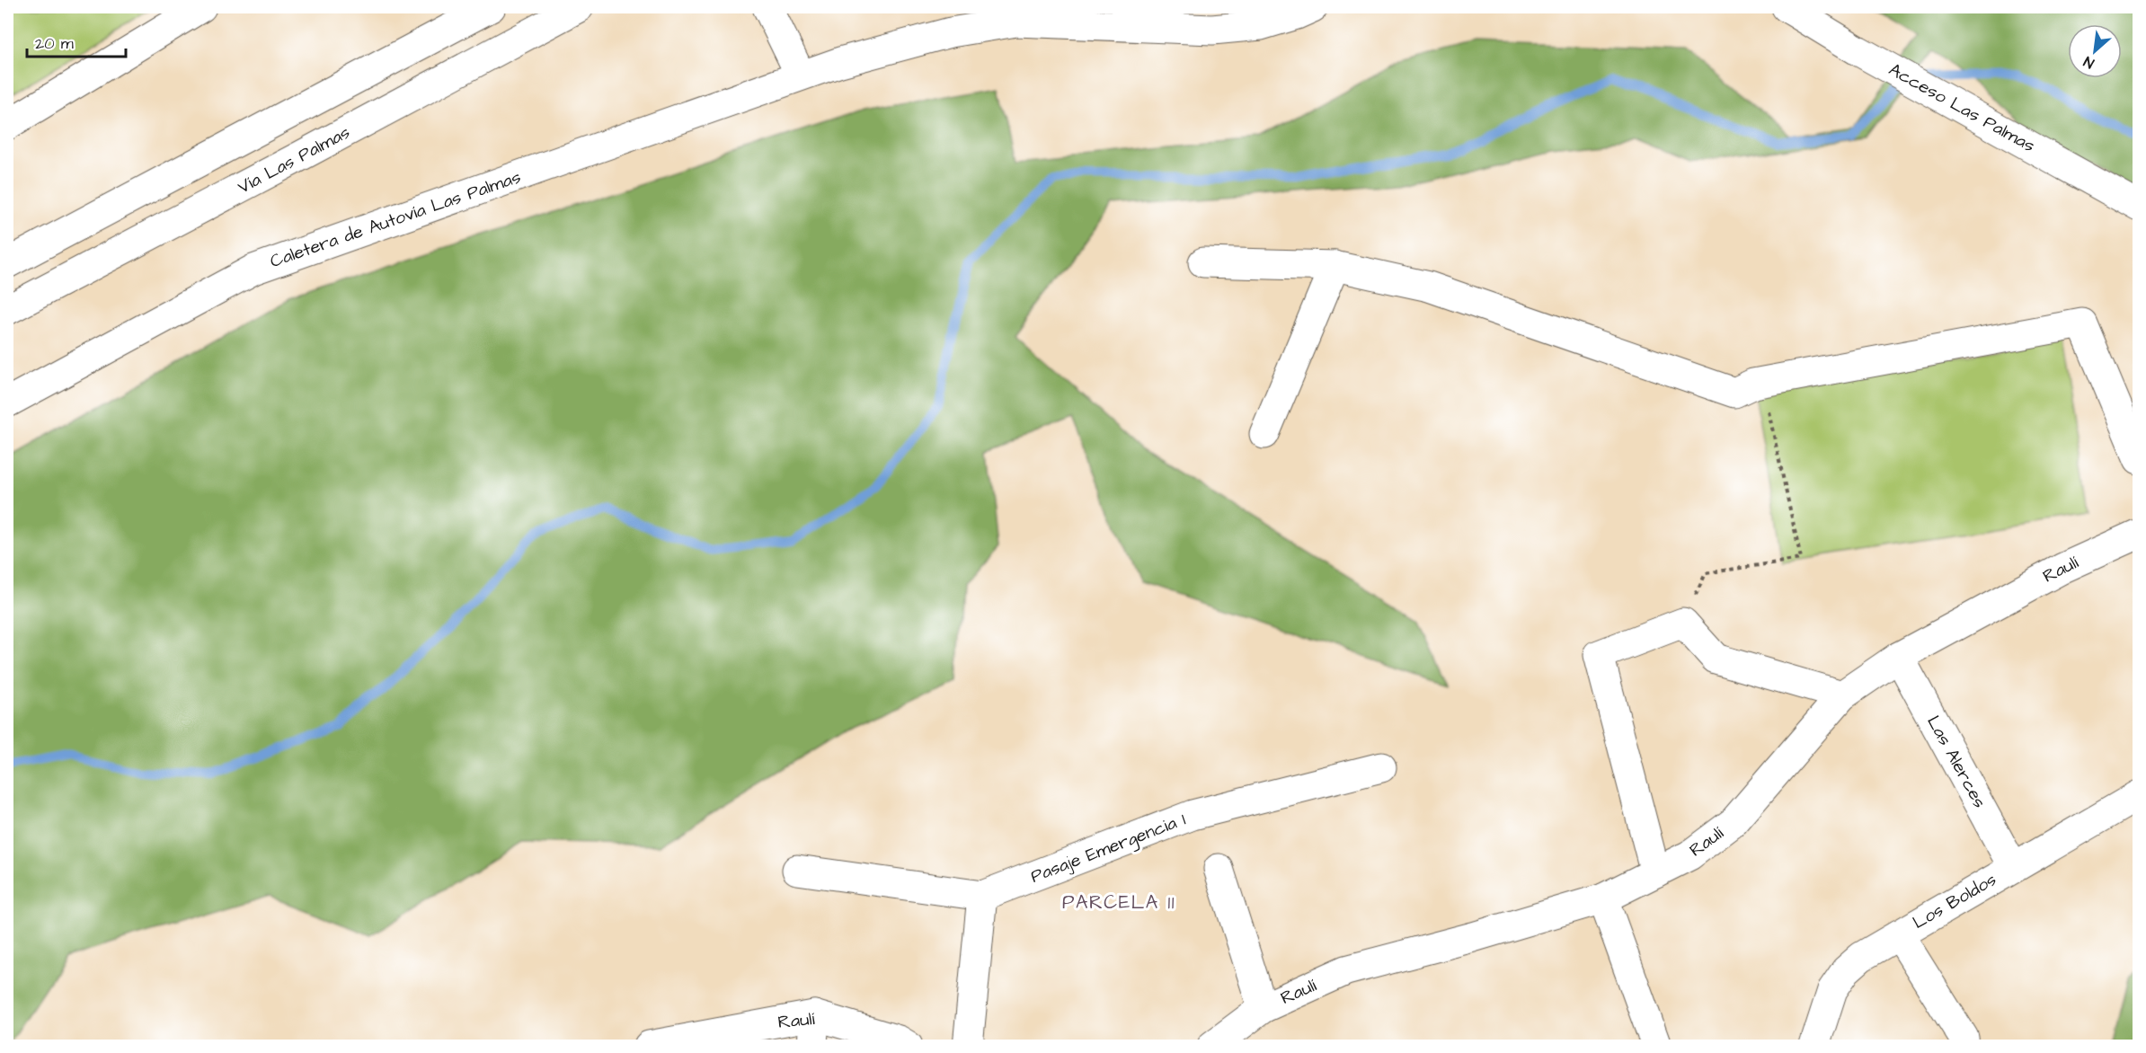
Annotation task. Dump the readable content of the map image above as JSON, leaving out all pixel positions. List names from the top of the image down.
{
  "streets": {
    "main road": [
      "Acceso Las Palmas",
      "Vía Las Palmas",
      "Caletera de Autovía Las Palmas",
      "Raulí",
      "Las Alerces",
      "Pasaje Emergencia 1",
      "Los Boldos"
    ]
  },
  "crossings": [
    ["Raulí", "Las Alerces"],
    ["Las Alerces", "Los Boldos"]
  ],
  "districts": ["PARCELA 11"],
  "scale_bar": "20 m",
  "north": "bottom left"
}
